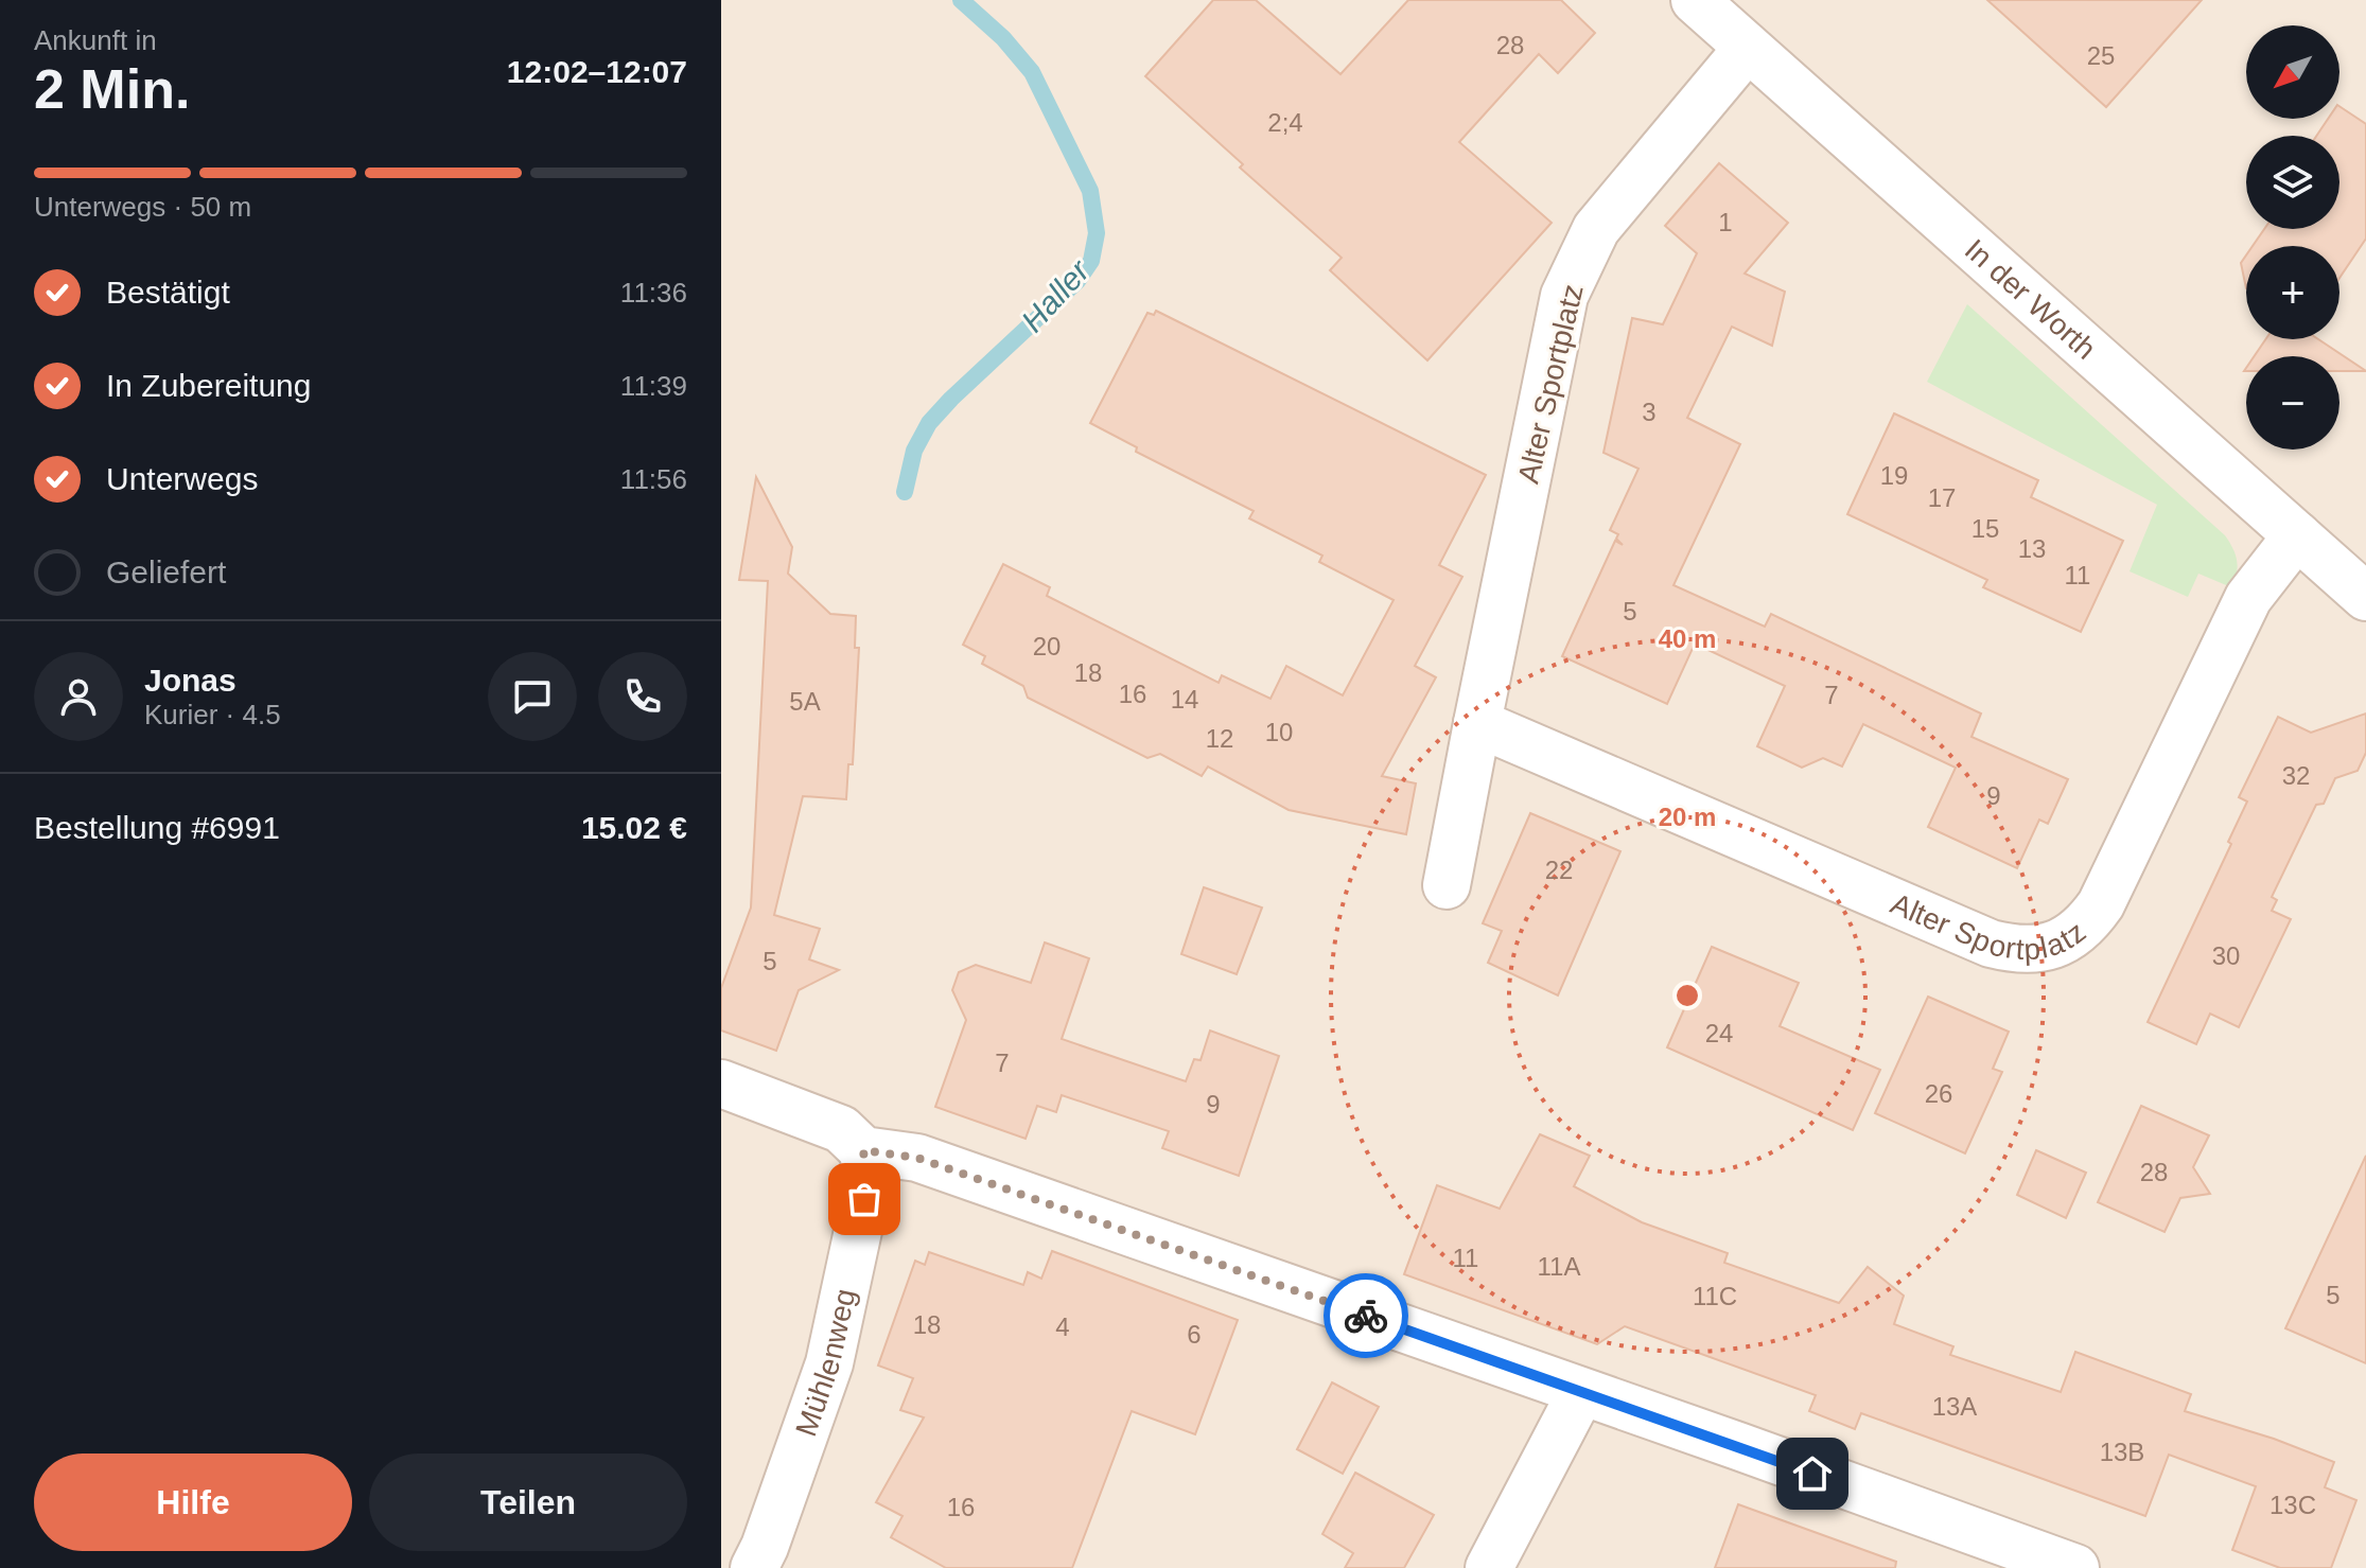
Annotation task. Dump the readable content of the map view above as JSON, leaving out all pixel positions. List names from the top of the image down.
{
  "streets": {
    "street": ["In der Worth", "Alter Sportplatz", "Mühlenweg"]
  },
  "crossings": [
    ["In der Worth", "Alter Sportplatz"]
  ],
  "water": ["Haller"],
  "house_numbers": [
    "28",
    "25",
    "2;4",
    "1",
    "3",
    "19",
    "17",
    "15",
    "13",
    "11",
    "5",
    "20",
    "18",
    "16",
    "7",
    "14",
    "5A",
    "10",
    "12",
    "32",
    "9",
    "22",
    "30",
    "5",
    "24",
    "7",
    "26",
    "9",
    "28",
    "11",
    "11A",
    "5",
    "11C",
    "18",
    "4",
    "6",
    "13A",
    "13B",
    "13C",
    "16"
  ],
  "north": "bottom left",
  "page": {
    "heading": ["2 Min.", "Ankunft in", "12:02–12:07"],
    "panel": [
      "Jonas",
      "Kurier · 4.5",
      "Bestellung #6991",
      "15.02 €"
    ],
    "map_buttons": ["+", "−"],
    "bar": "Unterwegs · 50 m",
    "list": [
      ["Bestätigt", "11:36"],
      ["In Zubereitung", "11:39"],
      ["Unterwegs", "11:56"],
      "Geliefert"
    ],
    "buttons": ["Hilfe", "Teilen"]
  },
  "rings": ["40 m", "20 m"]
}
